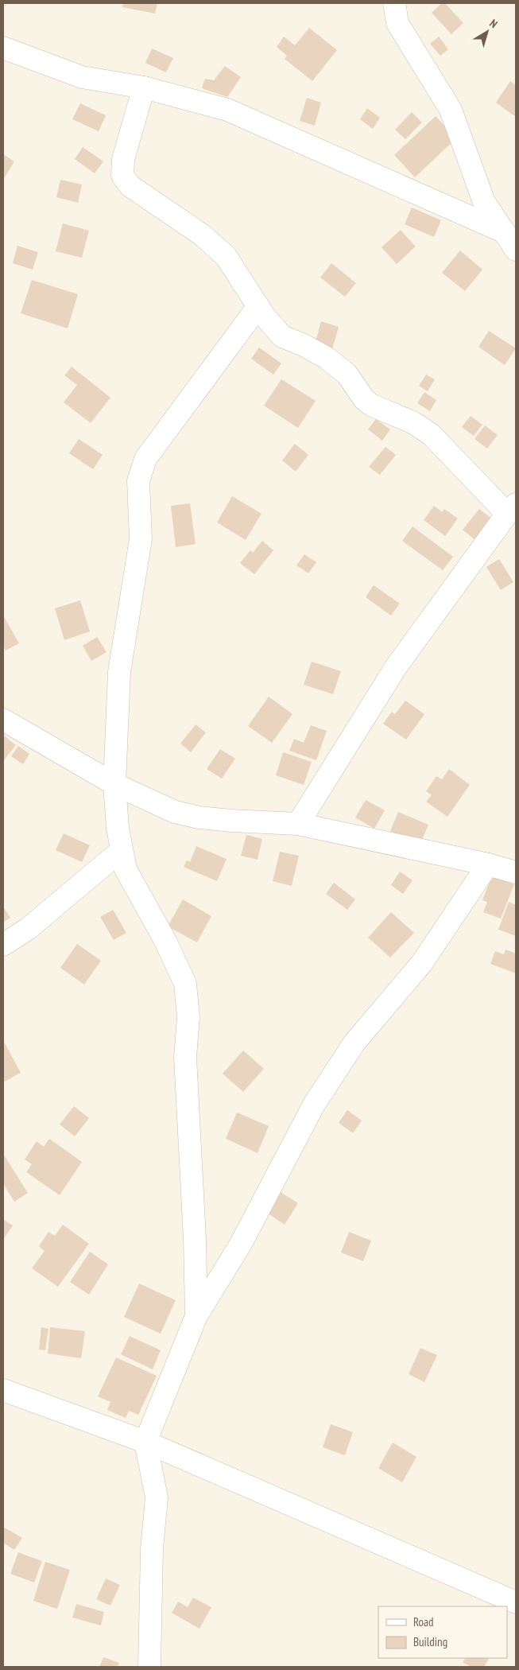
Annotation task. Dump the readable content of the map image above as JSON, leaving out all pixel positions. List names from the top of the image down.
{
  "legend": ["Road", "Building"],
  "north": "top right"
}
